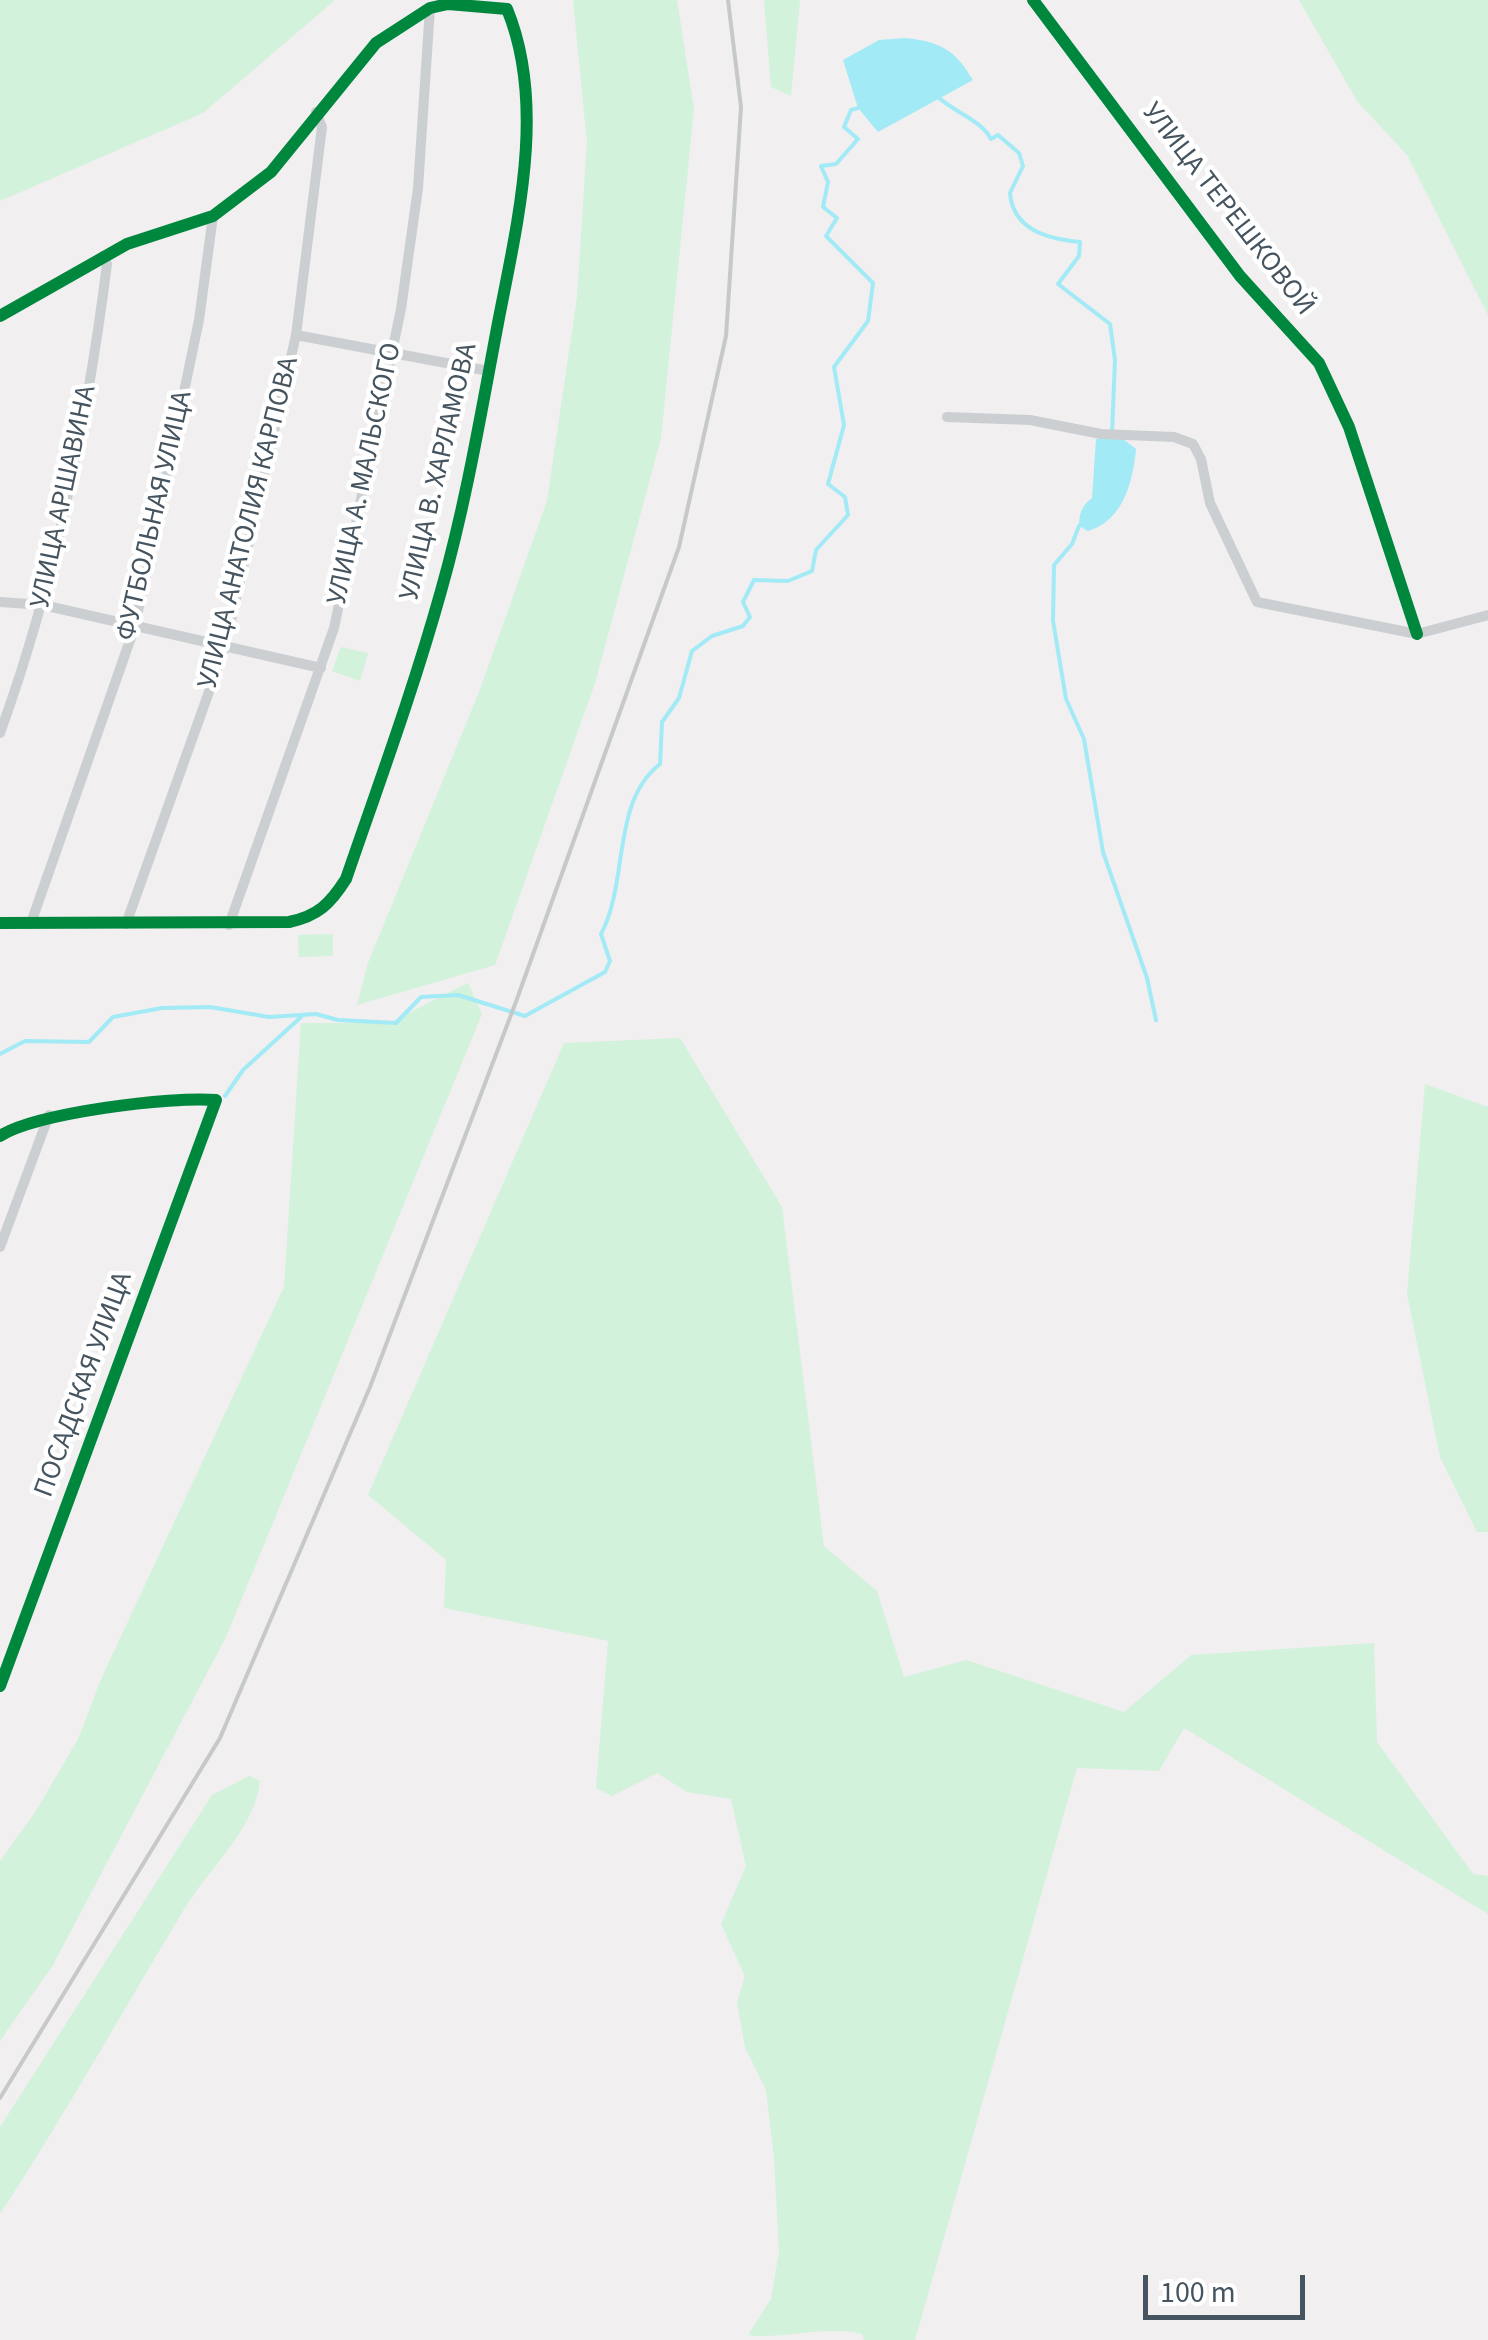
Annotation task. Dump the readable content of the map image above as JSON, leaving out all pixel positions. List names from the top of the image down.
{
  "streets": {
    "street": [
      "УЛИЦА ТЕРЕШКОВОЙ",
      "УЛИЦА В. ХАРЛАМОВА",
      "УЛИЦА А. МАЛЬСКОГО",
      "УЛИЦА АРШАВИНА",
      "ФУТБОЛЬНАЯ УЛИЦА",
      "УЛИЦА АНАТОЛИЯ КАРПОВА",
      "ПОСАДСКАЯ УЛИЦА"
    ]
  },
  "crossings": [
    ["УЛИЦА В. ХАРЛАМОВА", "УЛИЦА А. МАЛЬСКОГО"],
    ["УЛИЦА В. ХАРЛАМОВА", "ФУТБОЛЬНАЯ УЛИЦА"],
    ["УЛИЦА В. ХАРЛАМОВА", "УЛИЦА АНАТОЛИЯ КАРПОВА"]
  ],
  "scale_bar": "100 m"
}
